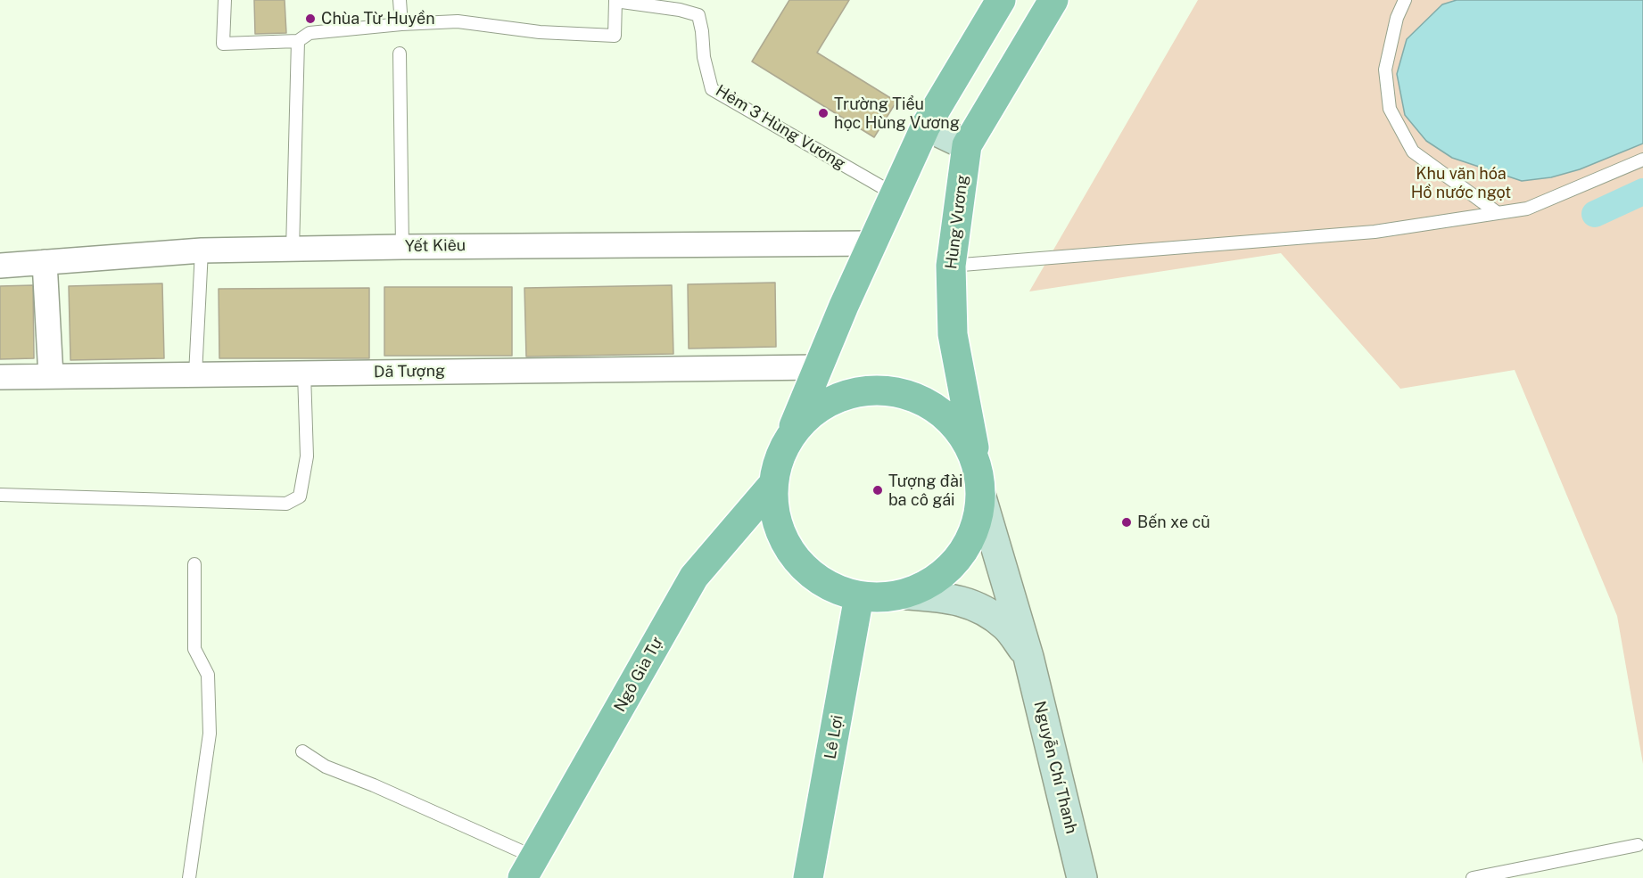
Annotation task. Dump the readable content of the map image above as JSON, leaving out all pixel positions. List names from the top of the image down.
{
  "streets": {
    "main road": [
      "Hùng Vương",
      "Ngô Gia Tự",
      "Lê Lợi",
      "Nguyễn Chí Thanh"
    ],
    "street": ["Yết Kiêu", "Dã Tượng"],
    "lane": ["Hẻm 3 Hùng Vương"]
  },
  "parks": ["Khu văn hóa Hồ nước ngọt"],
  "places": [
    "Chùa Từ Huyền",
    "Trường Tiểu học Hùng Vương",
    "Tượng đài ba cô gái",
    "Bến xe cũ"
  ]
}
